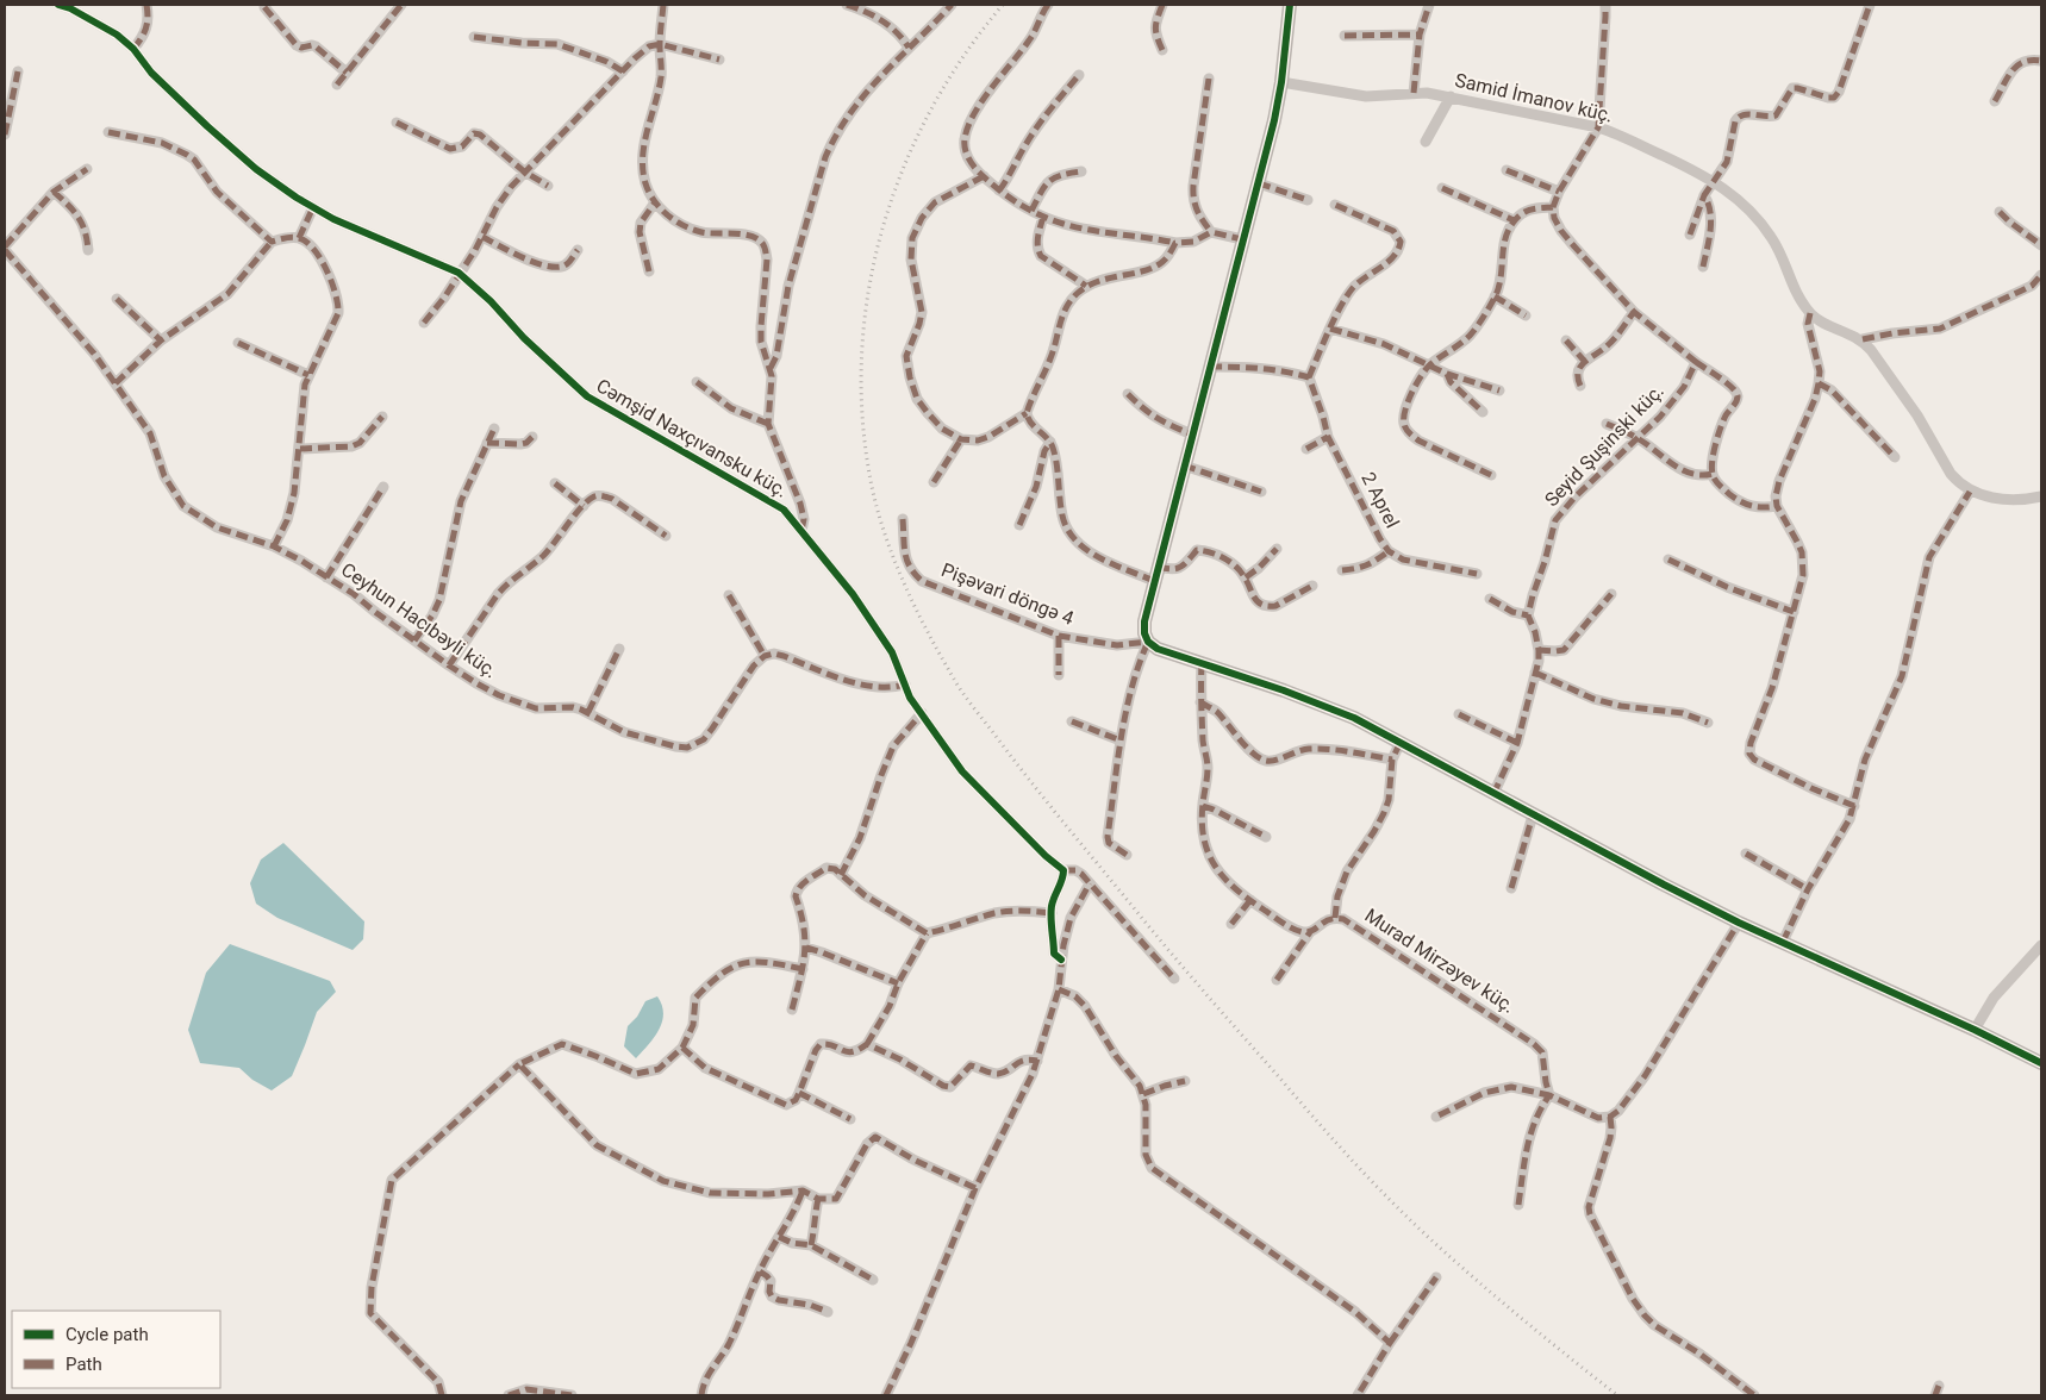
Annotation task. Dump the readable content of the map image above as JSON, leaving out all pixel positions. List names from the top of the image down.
{
  "streets": {
    "street": [
      "Samid İmanov küç.",
      "Cəmşid Naxçıvansku küç.",
      "Seyid Şuşinski küç.",
      "2 Aprel",
      "Pişəvari döngə 4",
      "Ceyhun Hacıbəyli küç.",
      "Murad Mirzəyev küç."
    ]
  },
  "legend": ["Cycle path", "Path"]
}
